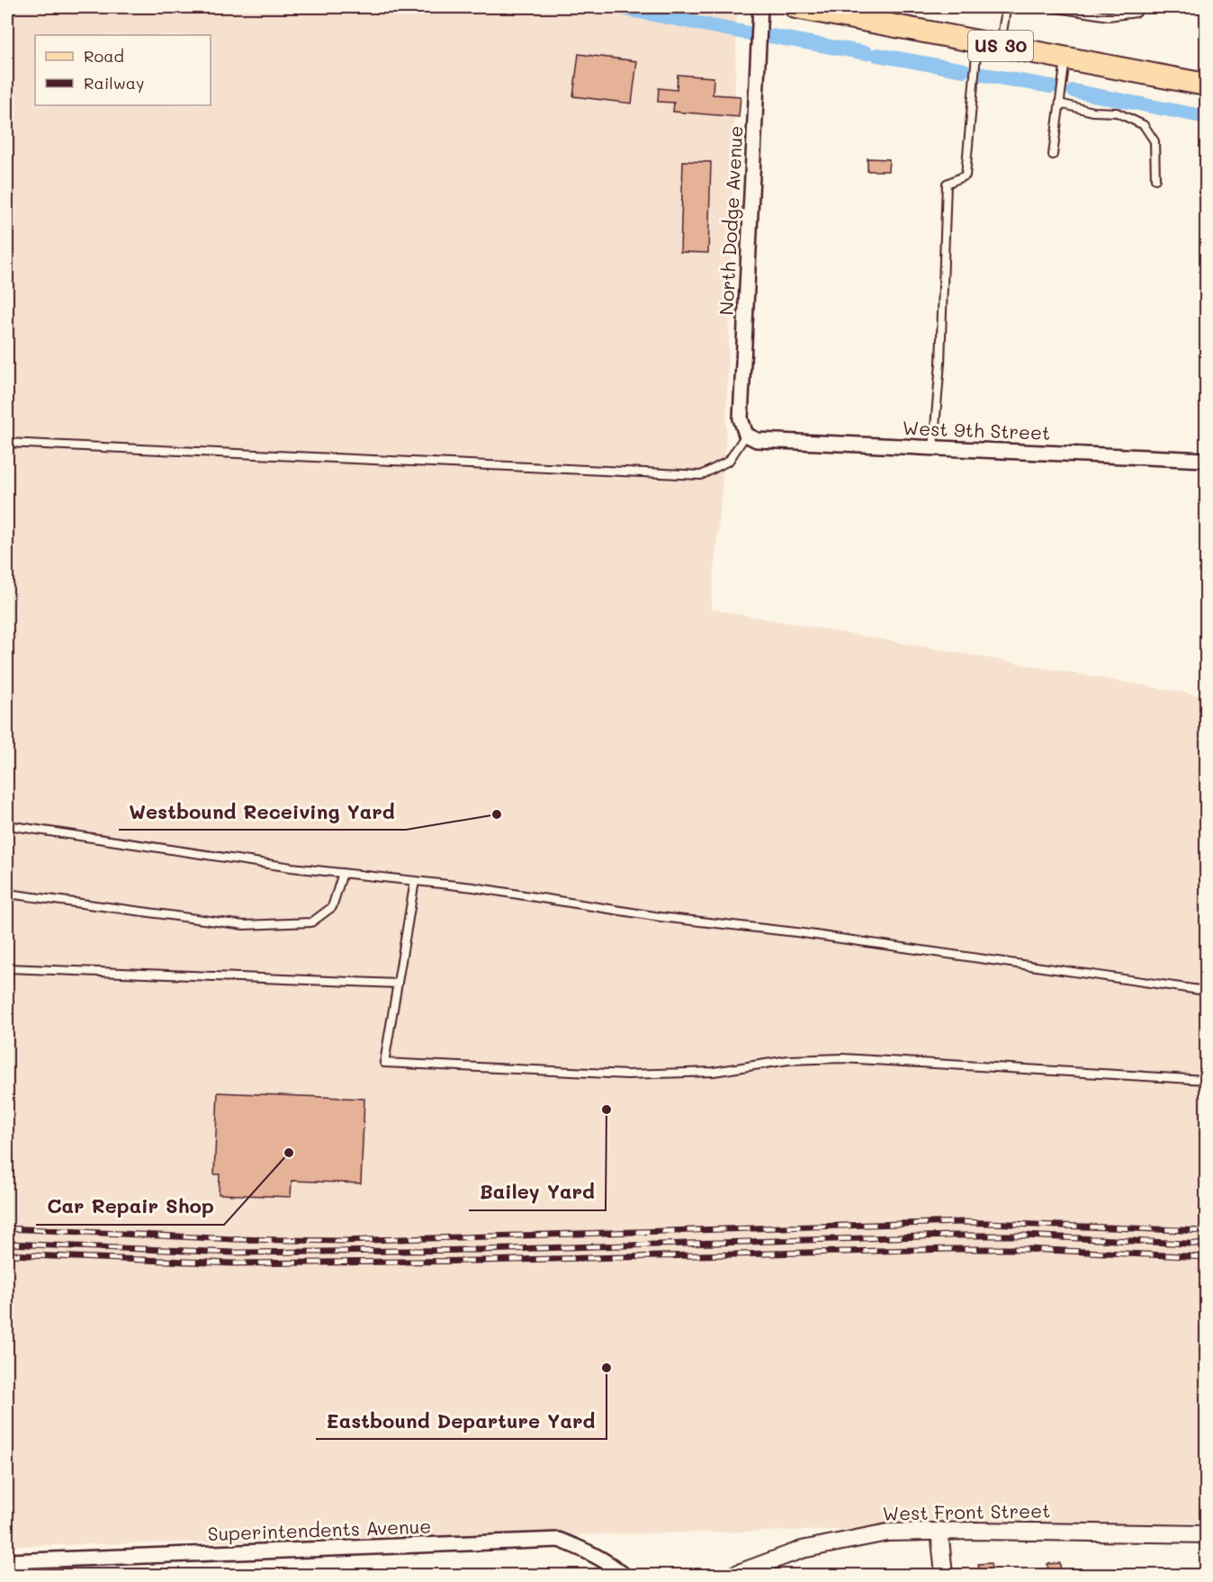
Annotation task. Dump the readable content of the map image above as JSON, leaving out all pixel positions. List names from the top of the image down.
{
  "streets": {
    "main road": ["US 30"],
    "street": [
      "North Dodge Avenue",
      "West 9th Street",
      "West Front Street",
      "Superintendents Avenue"
    ]
  },
  "crossings": [
    ["North Dodge Avenue", "West 9th Street"]
  ],
  "places": [
    "Westbound Receiving Yard",
    "Bailey Yard",
    "Car Repair Shop",
    "Eastbound Departure Yard"
  ],
  "legend": ["Road", "Railway"]
}
